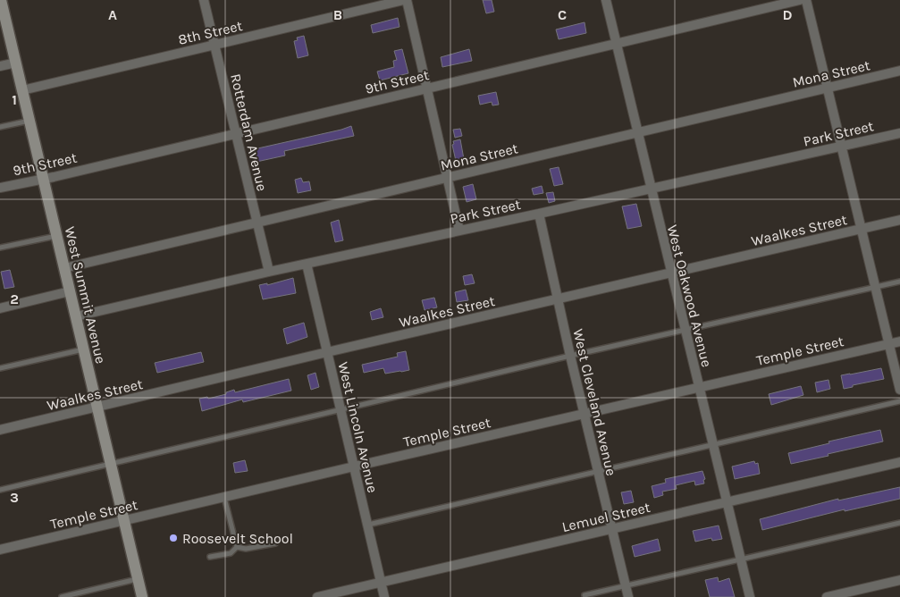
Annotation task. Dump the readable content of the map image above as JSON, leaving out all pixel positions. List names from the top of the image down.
{
  "streets": {
    "street": [
      "8th Street",
      "Mona Street",
      "9th Street",
      "Rotterdam Avenue",
      "Park Street",
      "Waalkes Street",
      "West Summit Avenue",
      "West Oakwood Avenue",
      "Temple Street",
      "West Cleveland Avenue",
      "West Lincoln Avenue",
      "Lemuel Street"
    ]
  },
  "crossings": [
    ["8th Street", "Rotterdam Avenue"],
    ["8th Street", "West Summit Avenue"],
    ["Mona Street", "Rotterdam Avenue"],
    ["Mona Street", "West Summit Avenue"],
    ["Mona Street", "West Oakwood Avenue"],
    ["9th Street", "Rotterdam Avenue"],
    ["9th Street", "West Summit Avenue"],
    ["9th Street", "West Oakwood Avenue"],
    ["Rotterdam Avenue", "Park Street"],
    ["Park Street", "West Summit Avenue"],
    ["Park Street", "West Oakwood Avenue"],
    ["Park Street", "West Cleveland Avenue"],
    ["Park Street", "West Lincoln Avenue"],
    ["Waalkes Street", "West Summit Avenue"],
    ["Waalkes Street", "West Oakwood Avenue"],
    ["Waalkes Street", "West Cleveland Avenue"],
    ["Waalkes Street", "West Lincoln Avenue"],
    ["West Summit Avenue", "Temple Street"],
    ["West Oakwood Avenue", "Temple Street"],
    ["West Oakwood Avenue", "Lemuel Street"],
    ["Temple Street", "West Cleveland Avenue"],
    ["Temple Street", "West Lincoln Avenue"],
    ["West Cleveland Avenue", "Lemuel Street"],
    ["West Lincoln Avenue", "Lemuel Street"]
  ],
  "places": ["Roosevelt School"],
  "grid": {
    "columns": [
      "A",
      "B",
      "C",
      "D"
    ],
    "rows": ["1", "2", "3"]
  }
}
